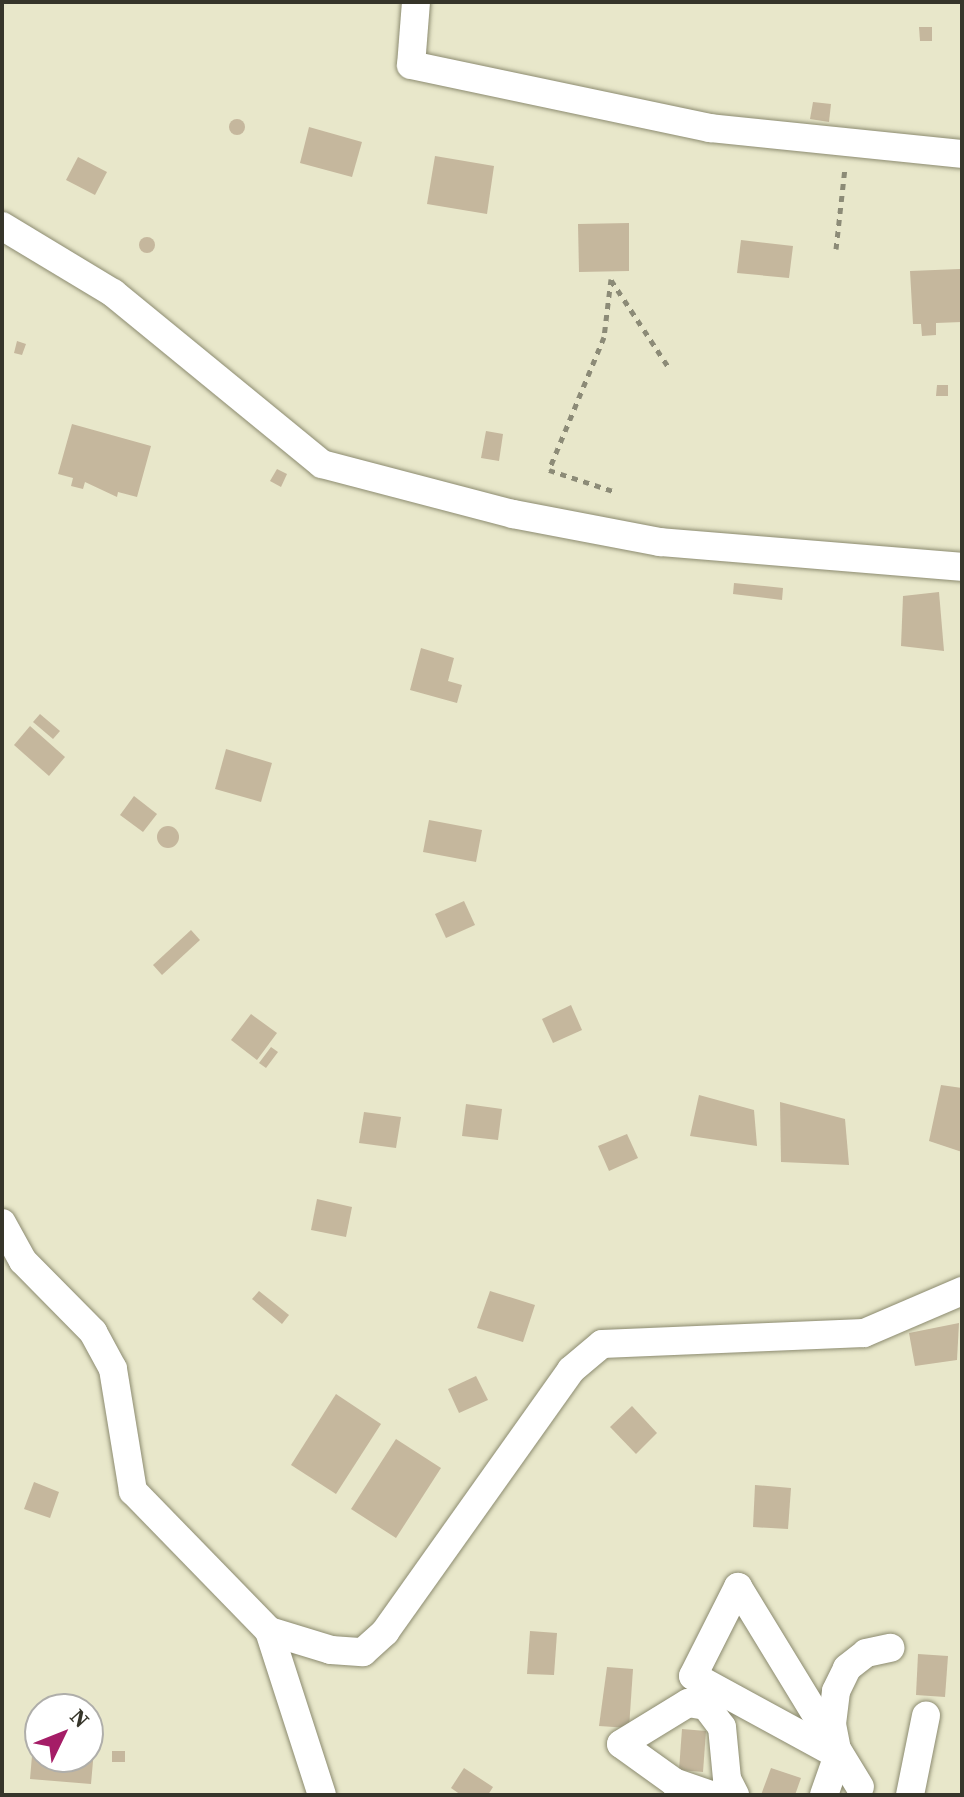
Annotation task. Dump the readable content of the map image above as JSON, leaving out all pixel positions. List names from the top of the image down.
{
  "north": "top right"
}
